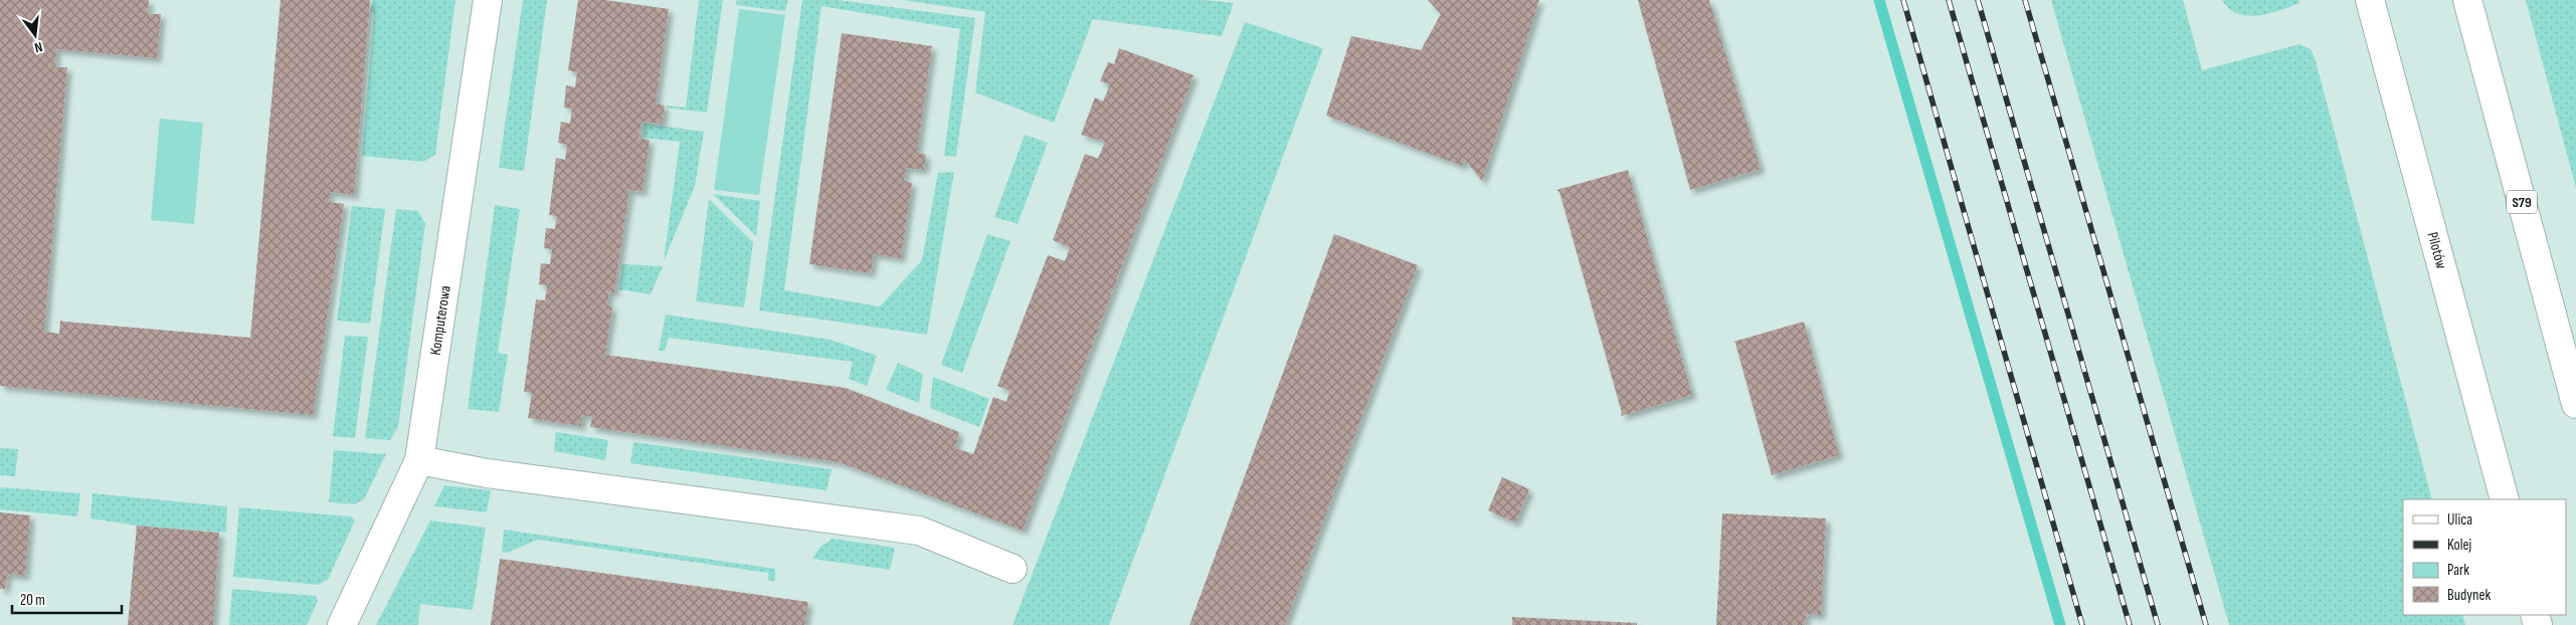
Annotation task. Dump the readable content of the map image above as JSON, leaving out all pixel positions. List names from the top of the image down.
{
  "streets": {
    "main road": ["S79", "Pilotów", "Komputerowa"]
  },
  "legend": [
    "Ulica",
    "Kolej",
    "Park",
    "Budynek"
  ],
  "scale_bar": "20 m",
  "north": "bottom"
}
